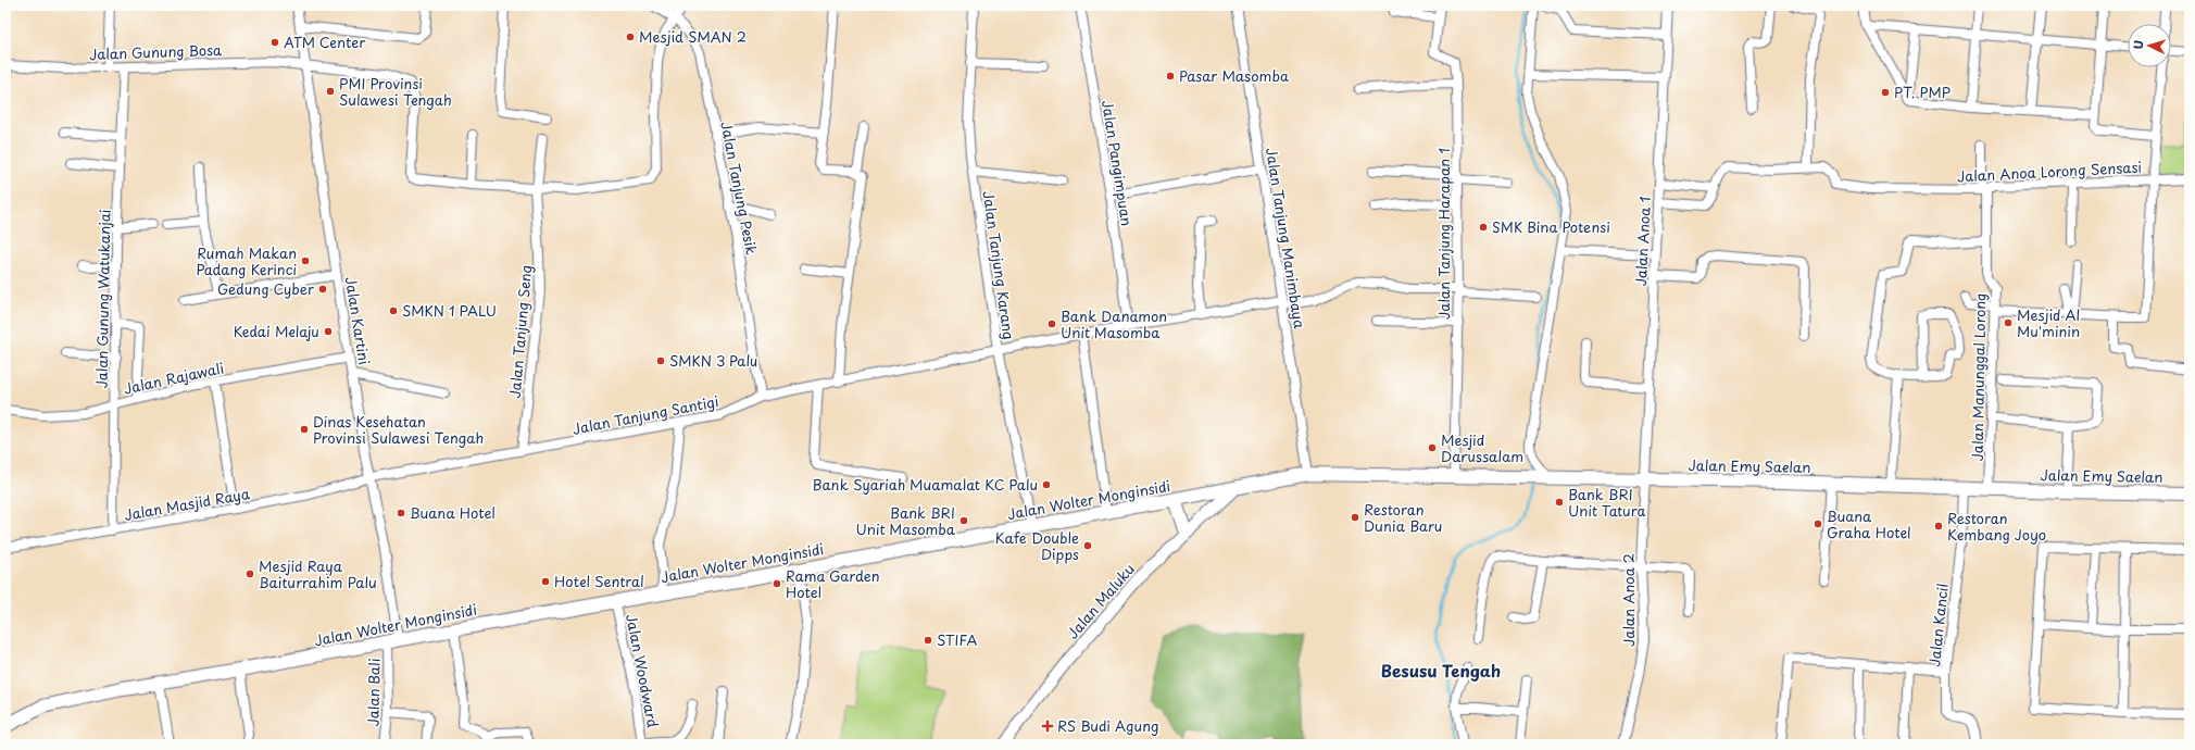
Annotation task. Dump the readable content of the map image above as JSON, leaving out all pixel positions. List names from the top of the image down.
{
  "streets": {
    "highway": ["Jalan Emy Saelan", "Jalan Wolter Monginsidi"],
    "main road": ["Jalan Maluku"],
    "street": [
      "Jalan Gunung Bosa",
      "Jalan Pangimpuan",
      "Jalan Anoa Lorong Sensasi",
      "Jalan Tanjung Pesik",
      "Jalan Tanjung Harapan 1",
      "Jalan Tanjung Manimbaya",
      "Jalan Anoa 1",
      "Jalan Tanjung Karang",
      "Jalan Gunung Watukanjai",
      "Jalan Kartini",
      "Jalan Tanjung Seng",
      "Jalan Manunggal Lorong",
      "Jalan Rajawali",
      "Jalan Tanjung Santigi",
      "Jalan Masjid Raya",
      "Jalan Anoa 2",
      "Jalan Kancil",
      "Jalan Woodward",
      "Jalan Bali"
    ]
  },
  "crossings": [
    ["Jalan Gunung Bosa", "Jalan Gunung Watukanjai"],
    ["Jalan Gunung Bosa", "Jalan Kartini"],
    ["Jalan Anoa Lorong Sensasi", "Jalan Anoa 1"],
    ["Jalan Anoa Lorong Sensasi", "Jalan Manunggal Lorong"],
    ["Jalan Tanjung Pesik", "Jalan Tanjung Santigi"],
    ["Jalan Tanjung Harapan 1", "Jalan Emy Saelan"],
    ["Jalan Tanjung Manimbaya", "Jalan Emy Saelan"],
    ["Jalan Tanjung Manimbaya", "Jalan Wolter Monginsidi"],
    ["Jalan Anoa 1", "Jalan Emy Saelan"],
    ["Jalan Anoa 1", "Jalan Anoa 2"],
    ["Jalan Tanjung Karang", "Jalan Tanjung Santigi"],
    ["Jalan Tanjung Karang", "Jalan Wolter Monginsidi"],
    ["Jalan Gunung Watukanjai", "Jalan Rajawali"],
    ["Jalan Gunung Watukanjai", "Jalan Masjid Raya"],
    ["Jalan Kartini", "Jalan Rajawali"],
    ["Jalan Kartini", "Jalan Tanjung Santigi"],
    ["Jalan Kartini", "Jalan Wolter Monginsidi"],
    ["Jalan Kartini", "Jalan Masjid Raya"],
    ["Jalan Kartini", "Jalan Bali"],
    ["Jalan Tanjung Seng", "Jalan Tanjung Santigi"],
    ["Jalan Manunggal Lorong", "Jalan Emy Saelan"],
    ["Jalan Tanjung Santigi", "Jalan Masjid Raya"],
    ["Jalan Emy Saelan", "Jalan Wolter Monginsidi"],
    ["Jalan Emy Saelan", "Jalan Anoa 2"],
    ["Jalan Emy Saelan", "Jalan Kancil"],
    ["Jalan Wolter Monginsidi", "Jalan Maluku"],
    ["Jalan Wolter Monginsidi", "Jalan Woodward"],
    ["Jalan Wolter Monginsidi", "Jalan Bali"]
  ],
  "districts": ["Besusu Tengah"],
  "places": {
    "other": [
      "Mesjid SMAN 2",
      "ATM Center",
      "Pasar Masomba",
      "PMI Provinsi Sulawesi Tengah",
      "PT. PMP",
      "SMK Bina Potensi",
      "Rumah Makan Padang Kerinci",
      "Gedung Cyber",
      "SMKN 1 PALU",
      "Mesjid Al Mu'minin",
      "Bank Danamon Unit Masomba",
      "Kedai Melaju",
      "SMKN 3 Palu",
      "Dinas Kesehatan Provinsi Sulawesi Tengah",
      "Mesjid Darussalam",
      "Bank Syariah Muamalat KC Palu",
      "Bank BRI Unit Tatura",
      "Buana Hotel",
      "Restoran Dunia Baru",
      "Bank BRI Unit Masomba",
      "Buana Graha Hotel",
      "Restoran Kembang Joyo",
      "Kafe Double Dipps",
      "Mesjid Raya Baiturrahim Palu",
      "Hotel Sentral",
      "Rama Garden Hotel",
      "STIFA"
    ],
    "health": ["RS Budi Agung"]
  },
  "north": "left"
}
